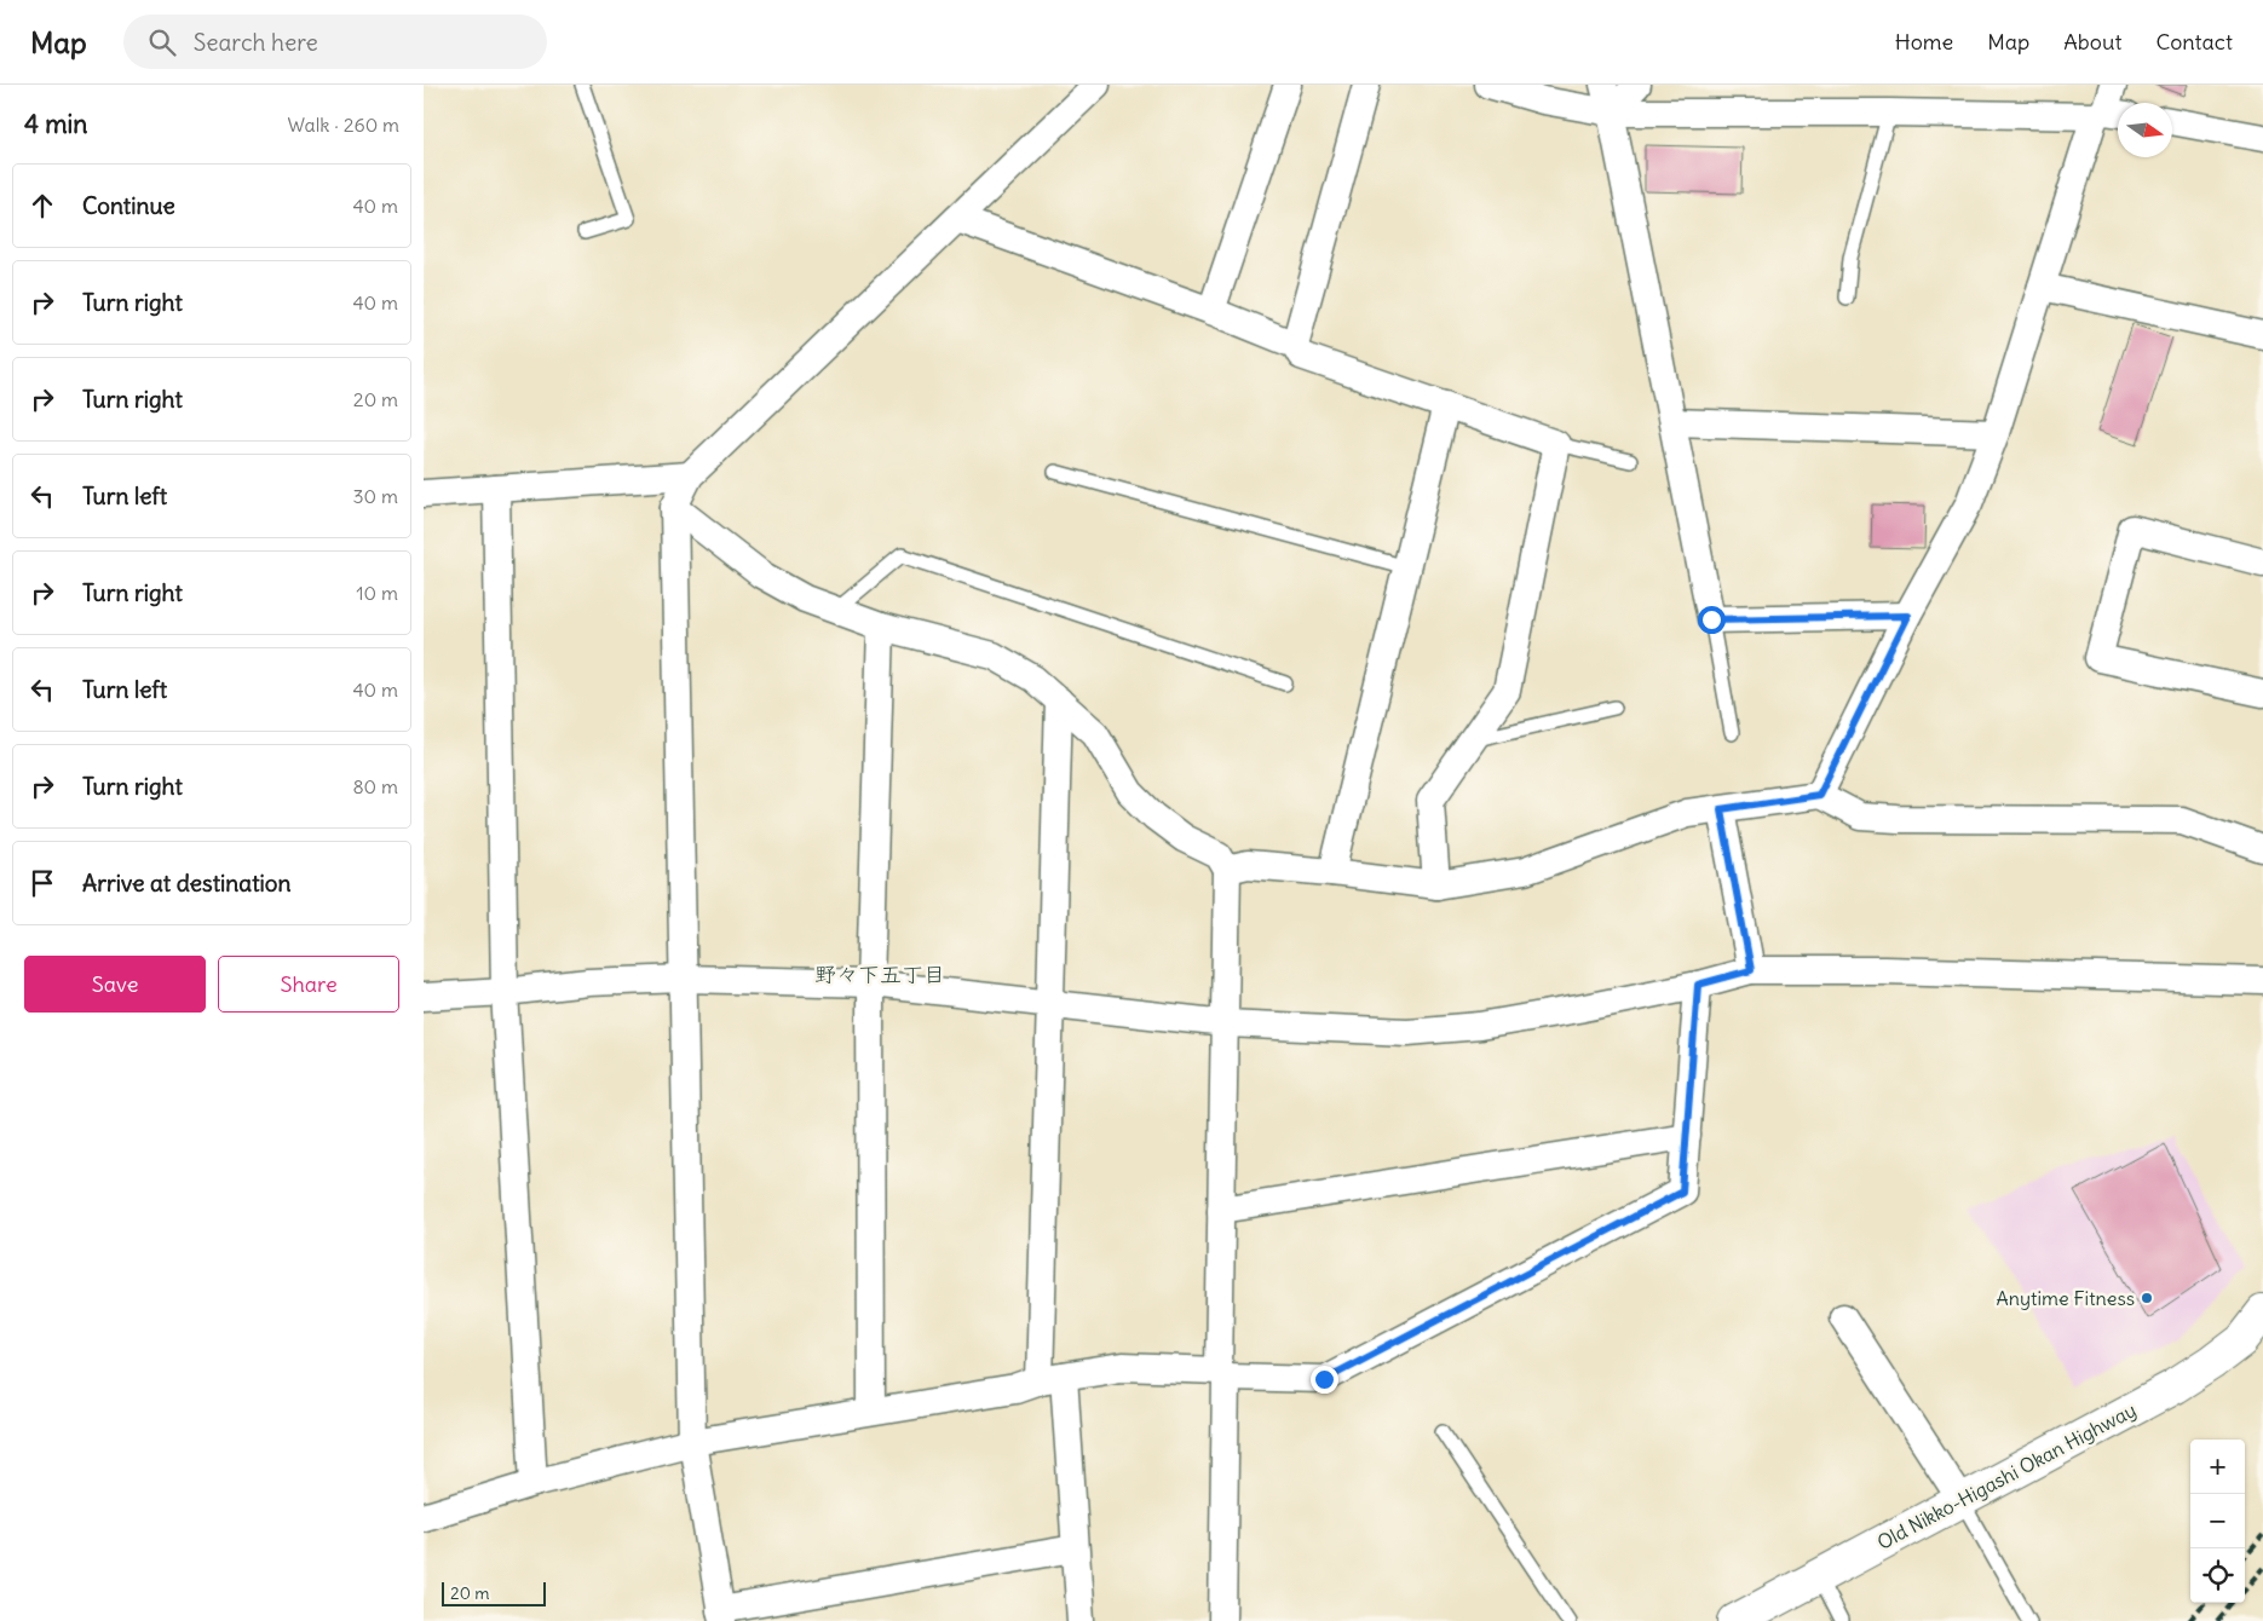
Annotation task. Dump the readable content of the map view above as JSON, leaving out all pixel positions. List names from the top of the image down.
{
  "streets": {
    "street": ["Old Nikko-Higashi Okan Highway"]
  },
  "districts": ["野々下五丁目"],
  "places": ["Anytime Fitness"],
  "scale_bar": "20 m",
  "north": "right",
  "page": {
    "header": "Map",
    "search": "Search here",
    "nav": [
      "Home",
      "Map",
      "About",
      "Contact"
    ],
    "heading": ["4 min", "Walk · 260 m"],
    "list": [
      ["Continue", "40 m"],
      ["Turn right", "40 m"],
      ["Turn right", "20 m"],
      ["Turn left", "30 m"],
      ["Turn right", "10 m"],
      ["Turn left", "40 m"],
      ["Turn right", "80 m"],
      "Arrive at destination"
    ],
    "buttons": ["Save", "Share"],
    "map_buttons": ["+", "−"],
    "scale": "20 m"
  }
}
